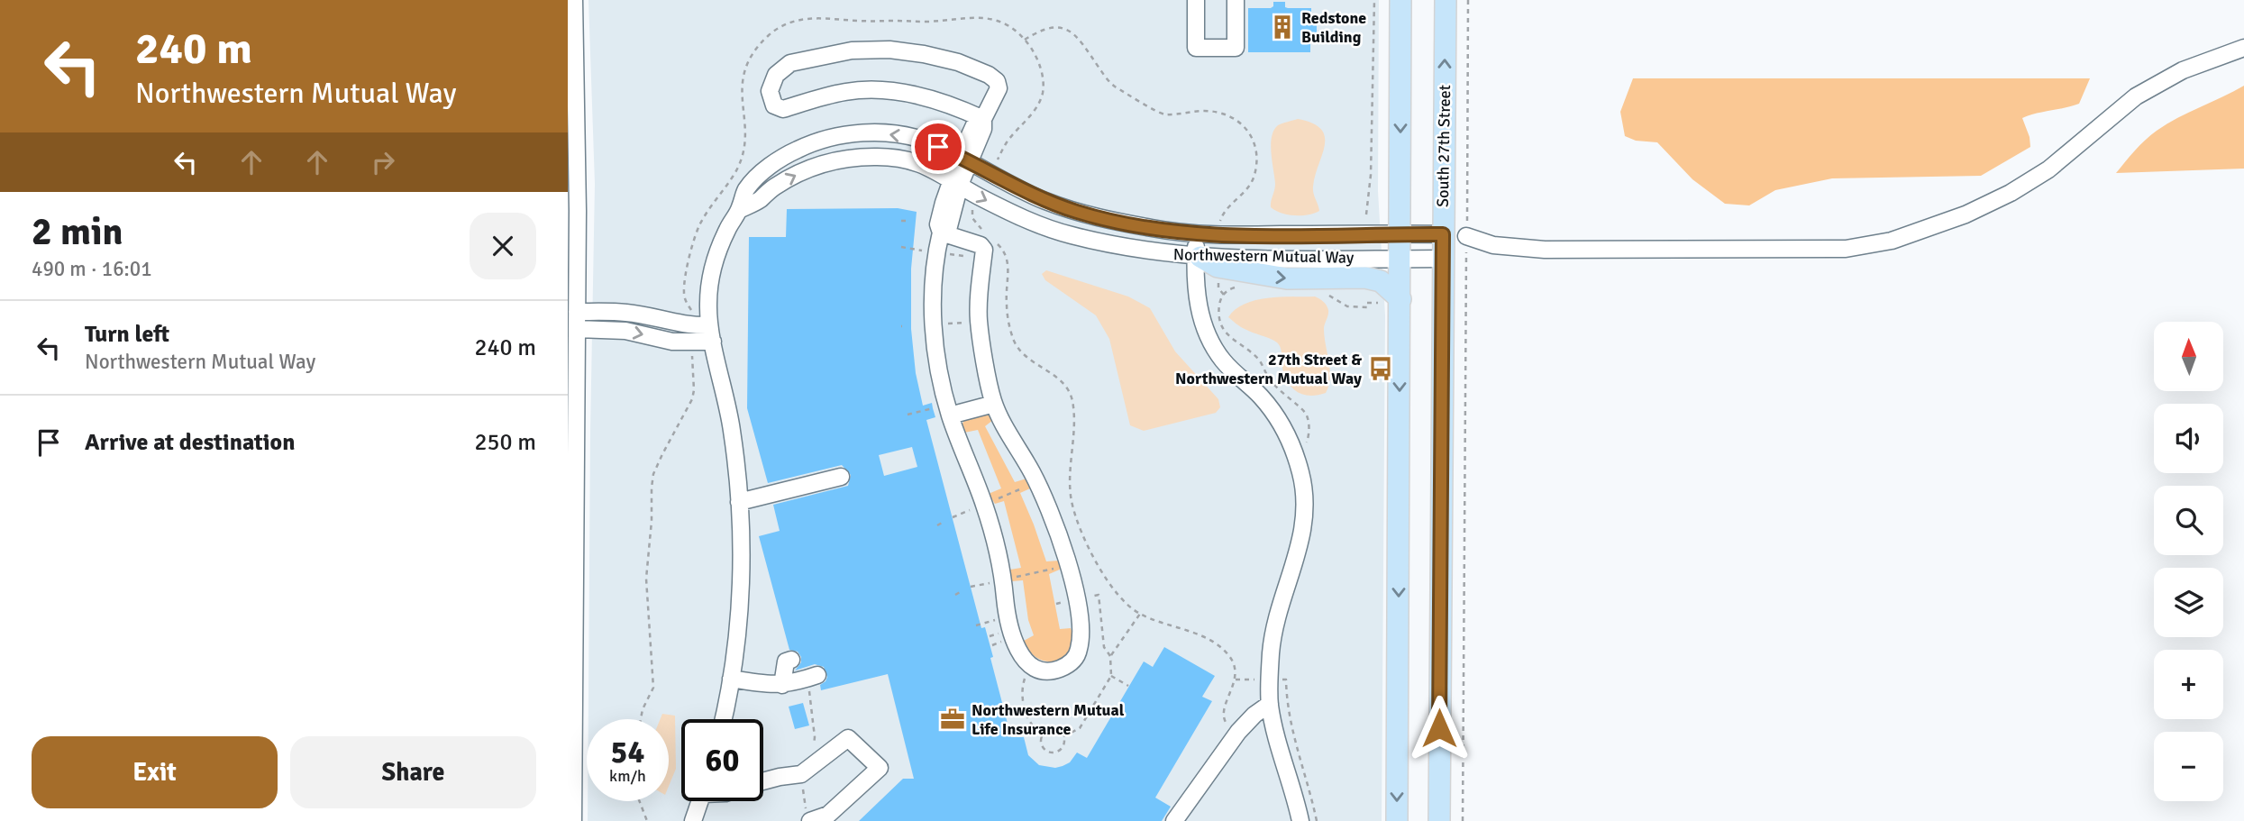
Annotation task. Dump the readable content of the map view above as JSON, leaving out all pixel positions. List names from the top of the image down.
{
  "streets": {
    "main road": ["South 27th Street"],
    "street": ["Northwestern Mutual Way"]
  },
  "crossings": [
    ["South 27th Street", "Northwestern Mutual Way"]
  ],
  "places": {
    "building": ["Redstone Building"],
    "bus stop": ["27th Street & Northwestern Mutual Way"],
    "office": ["Northwestern Mutual Life Insurance"]
  },
  "north": "top",
  "page": {
    "turn": ["240 m", "Northwestern Mutual Way"],
    "heading": ["2 min", "490 m · 16:01"],
    "list": [
      {
        "name": "Turn left",
        "note": "Northwestern Mutual Way",
        "value": "240 m"
      },
      {
        "name": "Arrive at destination",
        "value": "250 m"
      }
    ],
    "map_buttons": ["+", "−"],
    "speed": "54 km/h",
    "limit": "60",
    "buttons": ["Exit", "Share"]
  }
}
